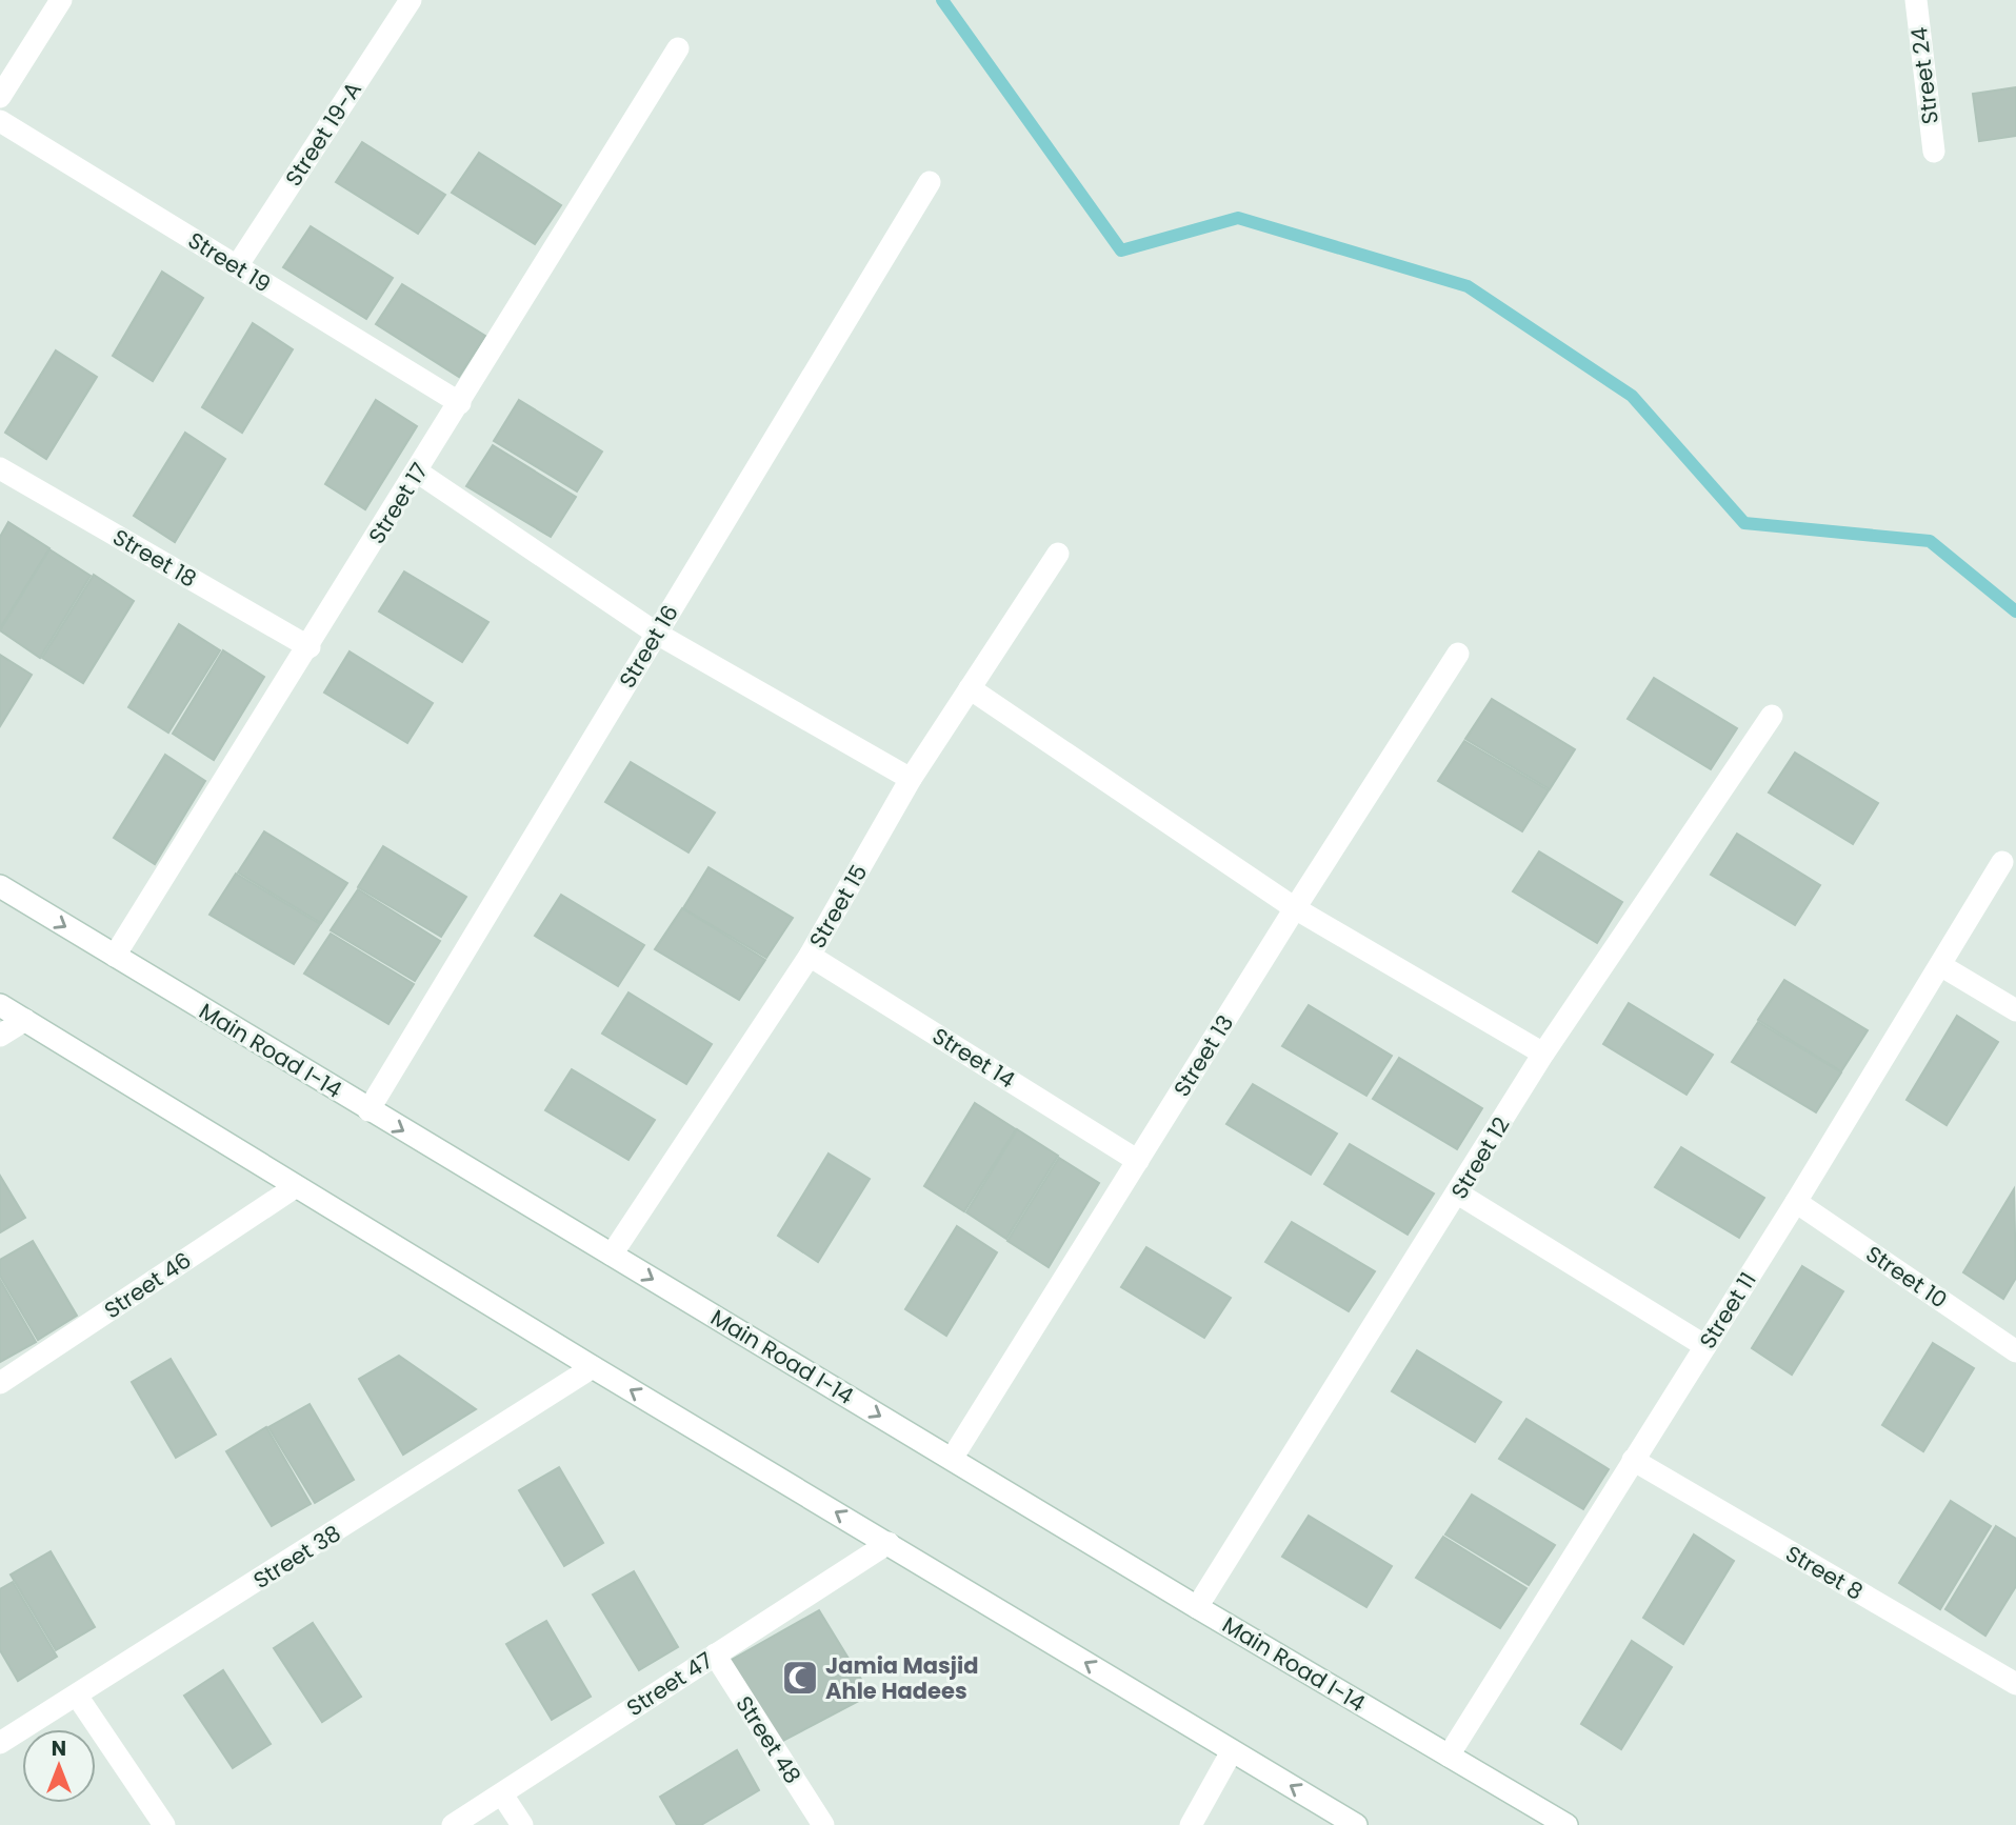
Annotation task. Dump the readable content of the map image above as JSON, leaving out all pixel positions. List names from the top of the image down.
{
  "streets": {
    "street": [
      "Street 24",
      "Street 19-A",
      "Street 19",
      "Street 17",
      "Street 18",
      "Street 16",
      "Street 15",
      "Main Road I-14",
      "Street 13",
      "Street 14",
      "Street 12",
      "Street 10",
      "Street 46",
      "Street 11",
      "Street 38",
      "Street 8",
      "Street 47",
      "Street 48"
    ]
  },
  "crossings": [
    ["Street 19-A", "Street 19"],
    ["Street 19", "Street 17"],
    ["Street 17", "Street 18"],
    ["Street 17", "Main Road I-14"],
    ["Street 16", "Main Road I-14"],
    ["Street 15", "Main Road I-14"],
    ["Street 15", "Street 14"],
    ["Main Road I-14", "Street 13"],
    ["Main Road I-14", "Street 12"],
    ["Main Road I-14", "Street 11"],
    ["Street 13", "Street 14"],
    ["Street 10", "Street 11"],
    ["Street 11", "Street 8"],
    ["Street 47", "Street 48"]
  ],
  "places": {
    "mosque": ["Jamia Masjid Ahle Hadees"]
  },
  "north": "top"
}
